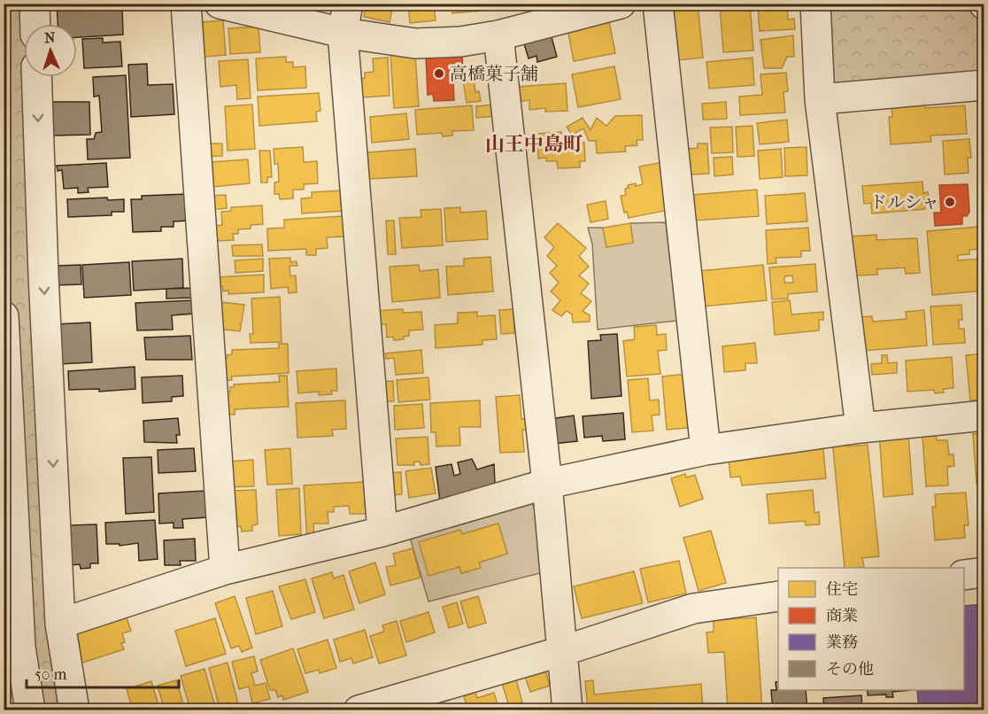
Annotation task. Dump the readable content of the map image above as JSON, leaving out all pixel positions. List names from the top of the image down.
{
  "districts": ["山王中島町"],
  "places": ["高橋菓子舗", "ドルシャ"],
  "legend": [
    "住宅",
    "商業",
    "業務",
    "その他"
  ],
  "scale_bar": "50 m",
  "north": "top"
}
